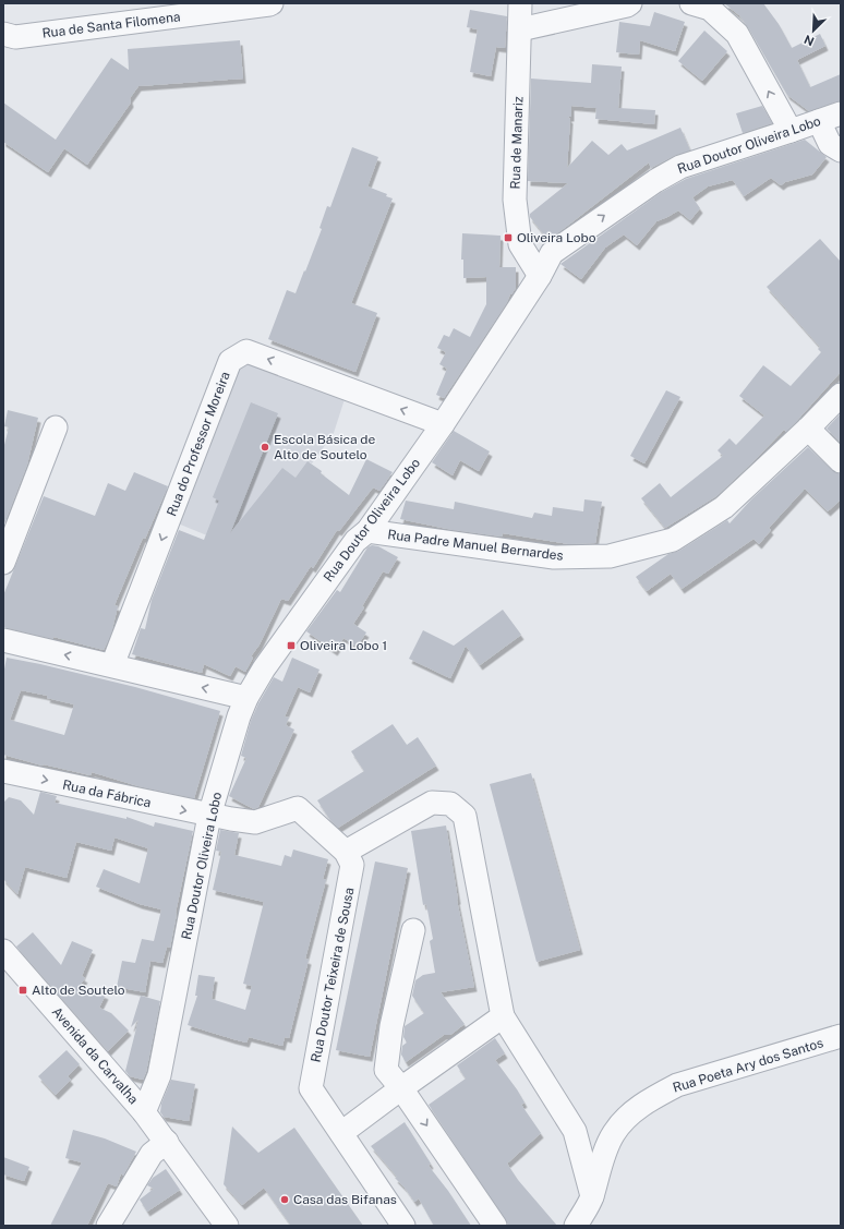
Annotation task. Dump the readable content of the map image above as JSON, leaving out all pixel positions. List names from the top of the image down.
{
  "streets": {
    "street": [
      "Rua de Santa Filomena",
      "Rua de Manariz",
      "Rua Doutor Oliveira Lobo",
      "Rua do Professor Moreira",
      "Rua Padre Manuel Bernardes",
      "Rua da Fábrica",
      "Rua Doutor Teixeira de Sousa",
      "Avenida da Carvalha",
      "Rua Poeta Ary dos Santos"
    ]
  },
  "crossings": [
    ["Rua de Manariz", "Rua Doutor Oliveira Lobo"],
    ["Rua Doutor Oliveira Lobo", "Rua do Professor Moreira"],
    ["Rua Doutor Oliveira Lobo", "Rua Padre Manuel Bernardes"],
    ["Rua Doutor Oliveira Lobo", "Rua da Fábrica"],
    ["Rua Doutor Oliveira Lobo", "Rua Doutor Teixeira de Sousa"],
    ["Rua Doutor Oliveira Lobo", "Avenida da Carvalha"],
    ["Rua da Fábrica", "Rua Doutor Teixeira de Sousa"]
  ],
  "places": {
    "transit": ["Oliveira Lobo", "Oliveira Lobo 1", "Alto de Soutelo"],
    "other": ["Escola Básica de Alto de Soutelo", "Casa das Bifanas"]
  },
  "north": "bottom left"
}
